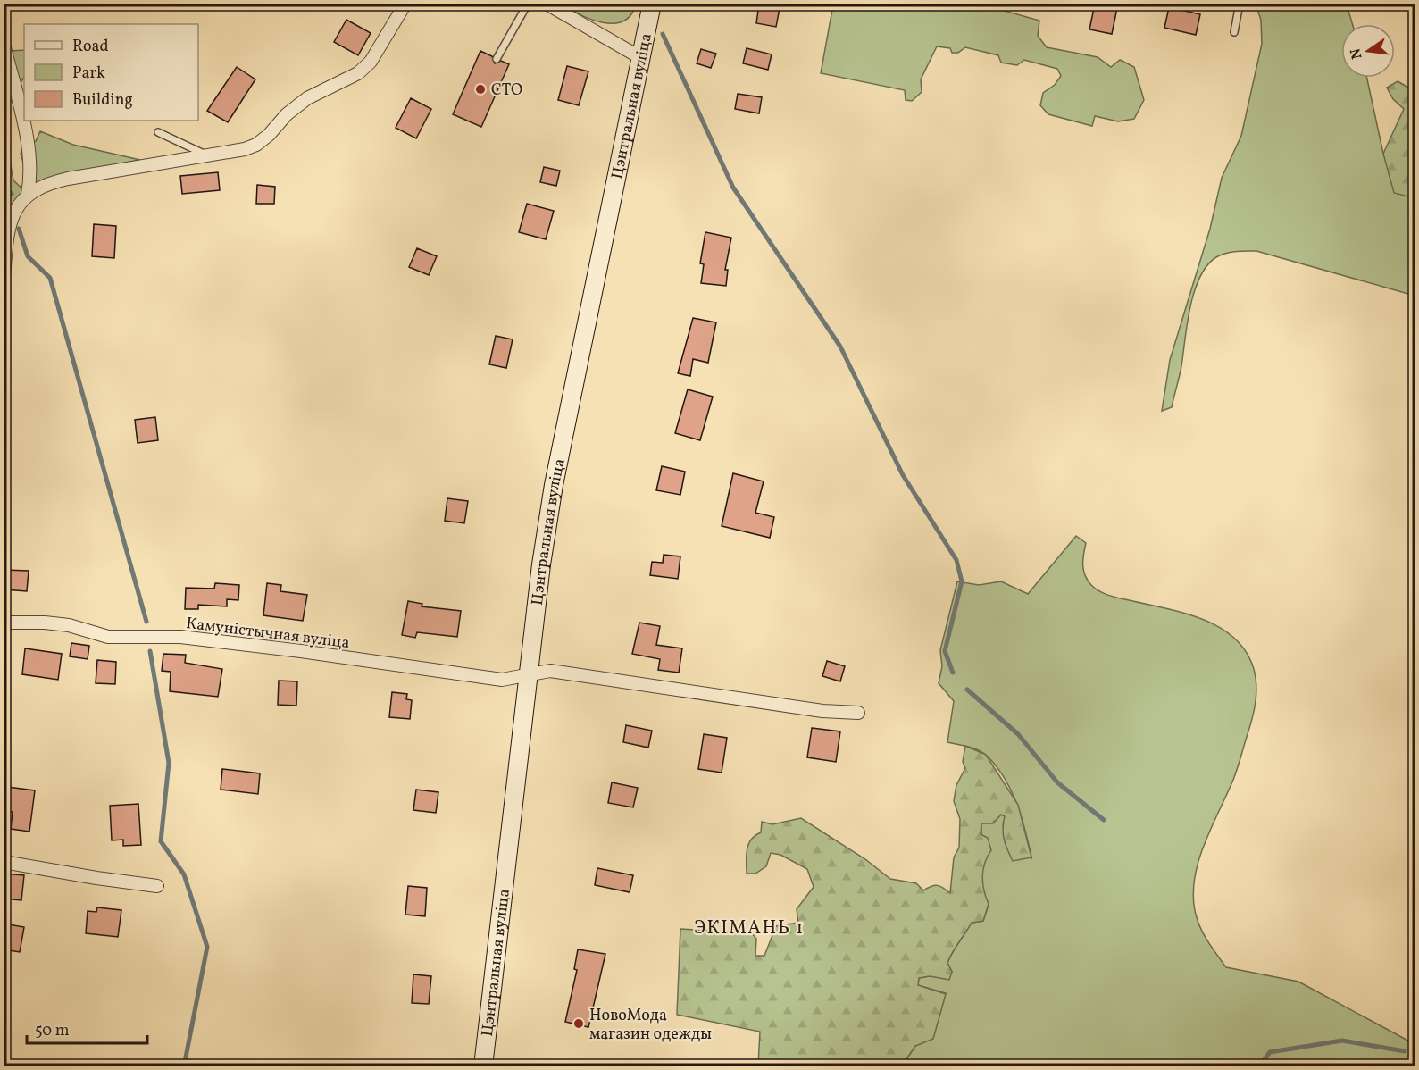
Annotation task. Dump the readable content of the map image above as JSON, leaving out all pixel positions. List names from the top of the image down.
{
  "streets": {
    "main road": ["Цэнтральная вуліца"],
    "street": ["Камуністычная вуліца"]
  },
  "crossings": [
    ["Цэнтральная вуліца", "Камуністычная вуліца"]
  ],
  "districts": ["ЭКІМАНЬ 1"],
  "places": ["СТО", "НовоМода магазин одежды"],
  "legend": ["Road", "Park", "Building"],
  "scale_bar": "50 m",
  "north": "left"
}
